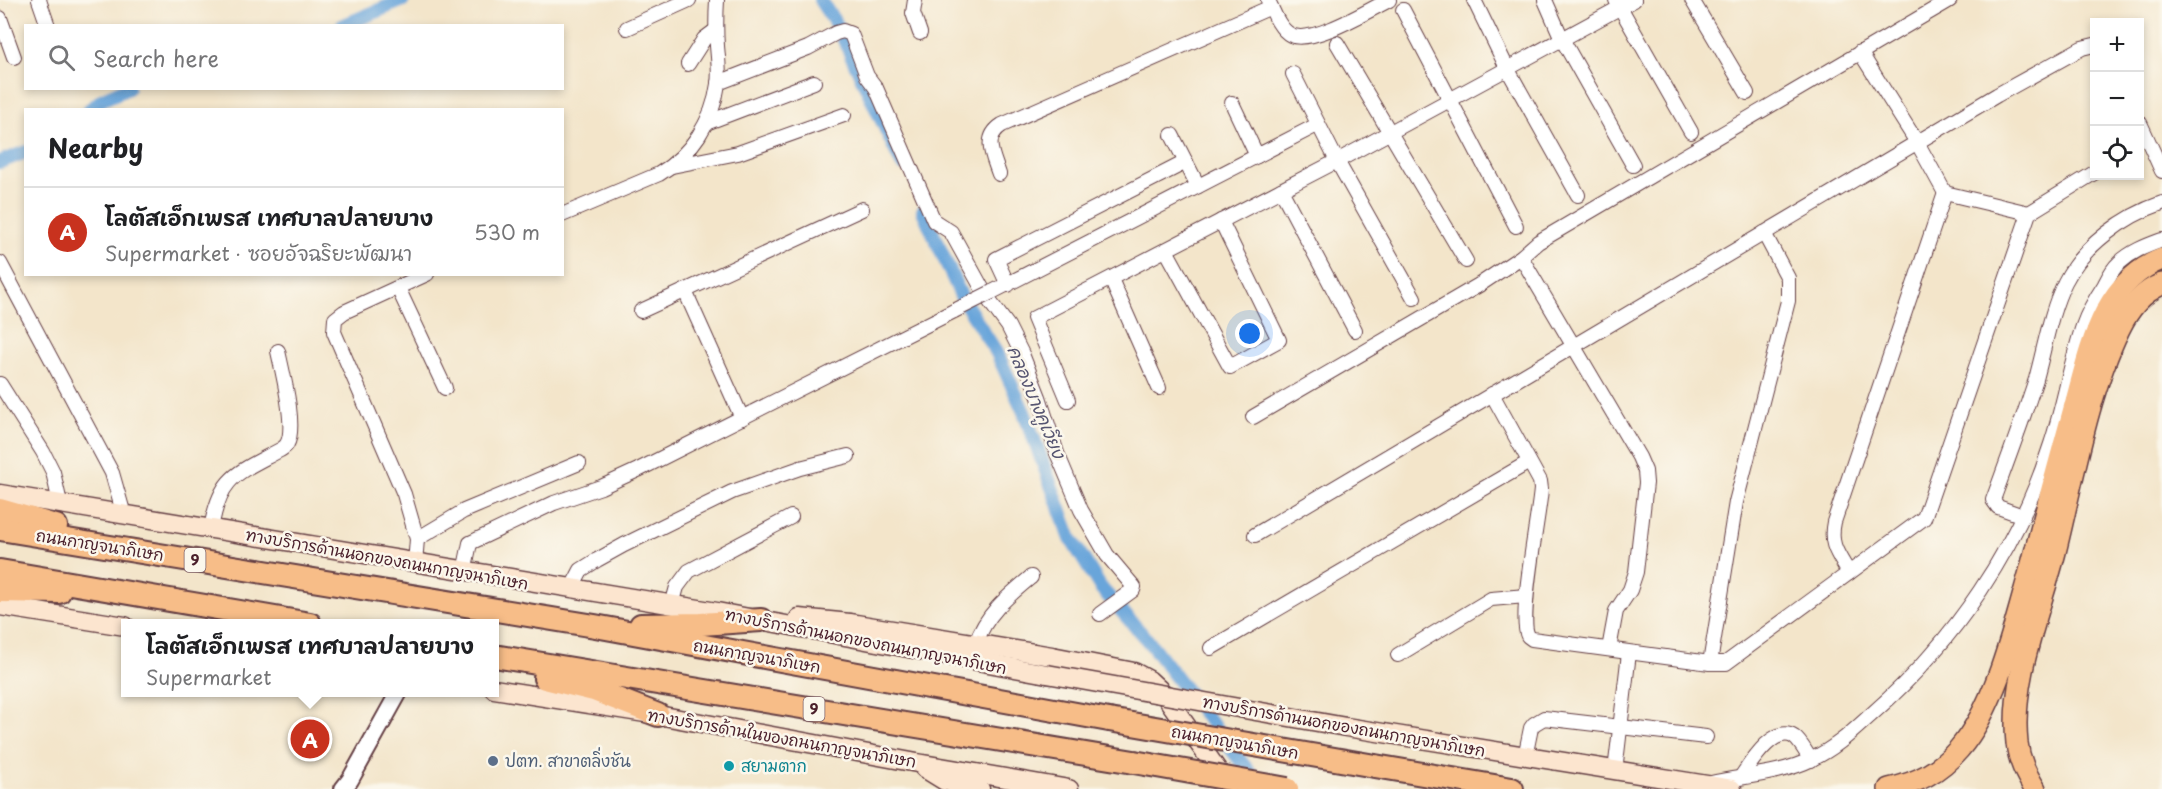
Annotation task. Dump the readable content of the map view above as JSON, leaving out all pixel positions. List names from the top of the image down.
{
  "streets": {
    "highway": ["ถนนกาญจนาภิเษก", "9"],
    "main road": ["ทางบริการด้านนอกของถนนกาญจนาภิเษก", "ทางบริการด้านในของถนนกาญจนาภิเษก"]
  },
  "water": ["คลองบางคูเวียง"],
  "places": ["ปตท. สาขาตลิ่งชัน", "สยามตาก"],
  "page": {
    "map_buttons": ["+", "−"],
    "search": "Search here",
    "heading": "Nearby",
    "list": [
      {
        "mark": "A",
        "name": "โลตัสเอ็กเพรส เทศบาลปลายบาง",
        "note": "Supermarket · ซอยอัจฉริยะพัฒนา",
        "value": "530 m"
      }
    ],
    "popup": ["โลตัสเอ็กเพรส เทศบาลปลายบาง", "Supermarket"],
    "pins": "A"
  }
}
